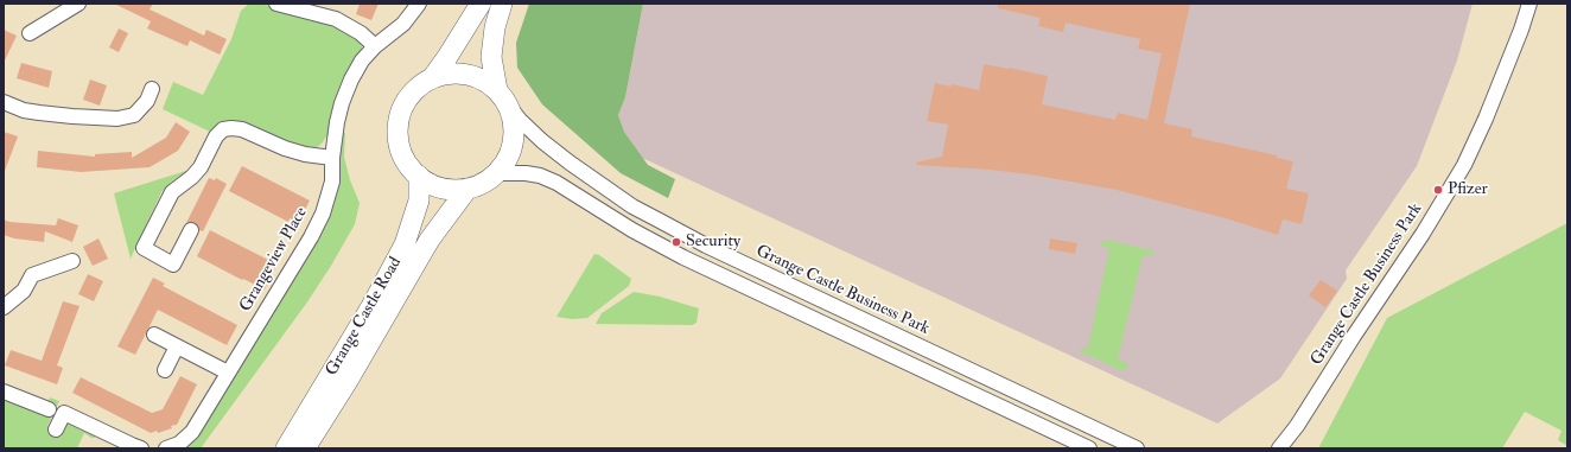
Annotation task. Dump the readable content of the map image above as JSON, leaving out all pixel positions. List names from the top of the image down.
{
  "streets": {
    "main road": ["Grange Castle Road"],
    "street": ["Grangeview Place", "Grange Castle Business Park"]
  },
  "crossings": [
    ["Grange Castle Business Park", "Grange Castle Road"]
  ],
  "places": ["Pfizer", "Security"]
}
